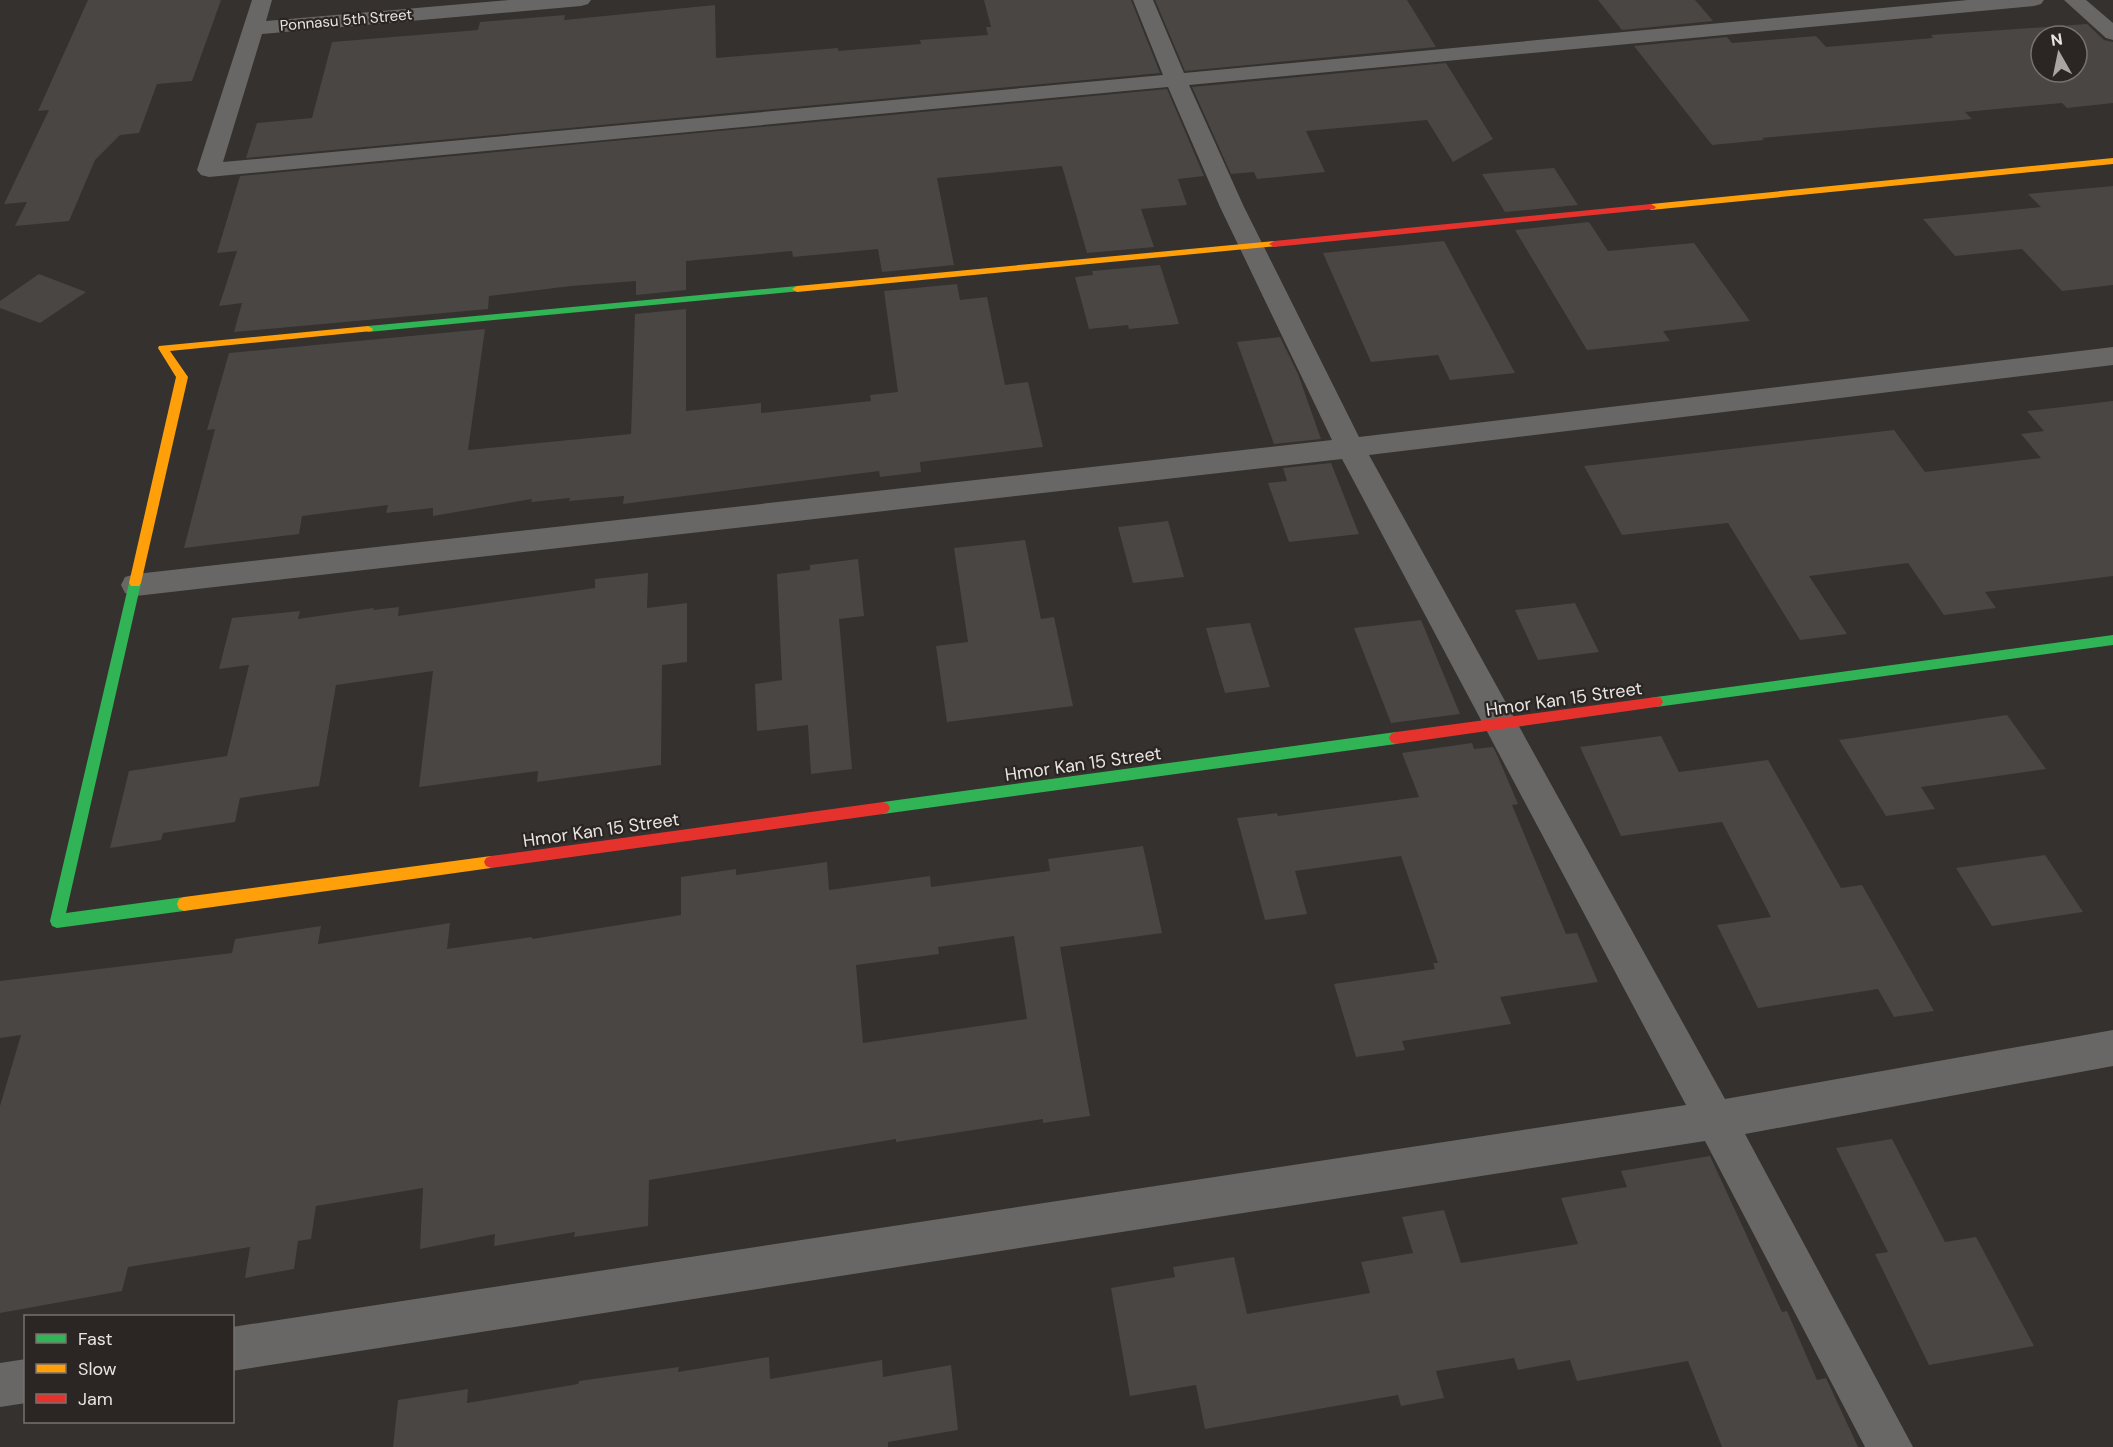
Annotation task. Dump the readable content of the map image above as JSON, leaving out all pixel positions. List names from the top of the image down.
{
  "streets": {
    "street": ["Ponnasu 5th Street", "Hmor Kan 15 Street"]
  },
  "legend": ["Fast", "Slow", "Jam"],
  "north": "top"
}
